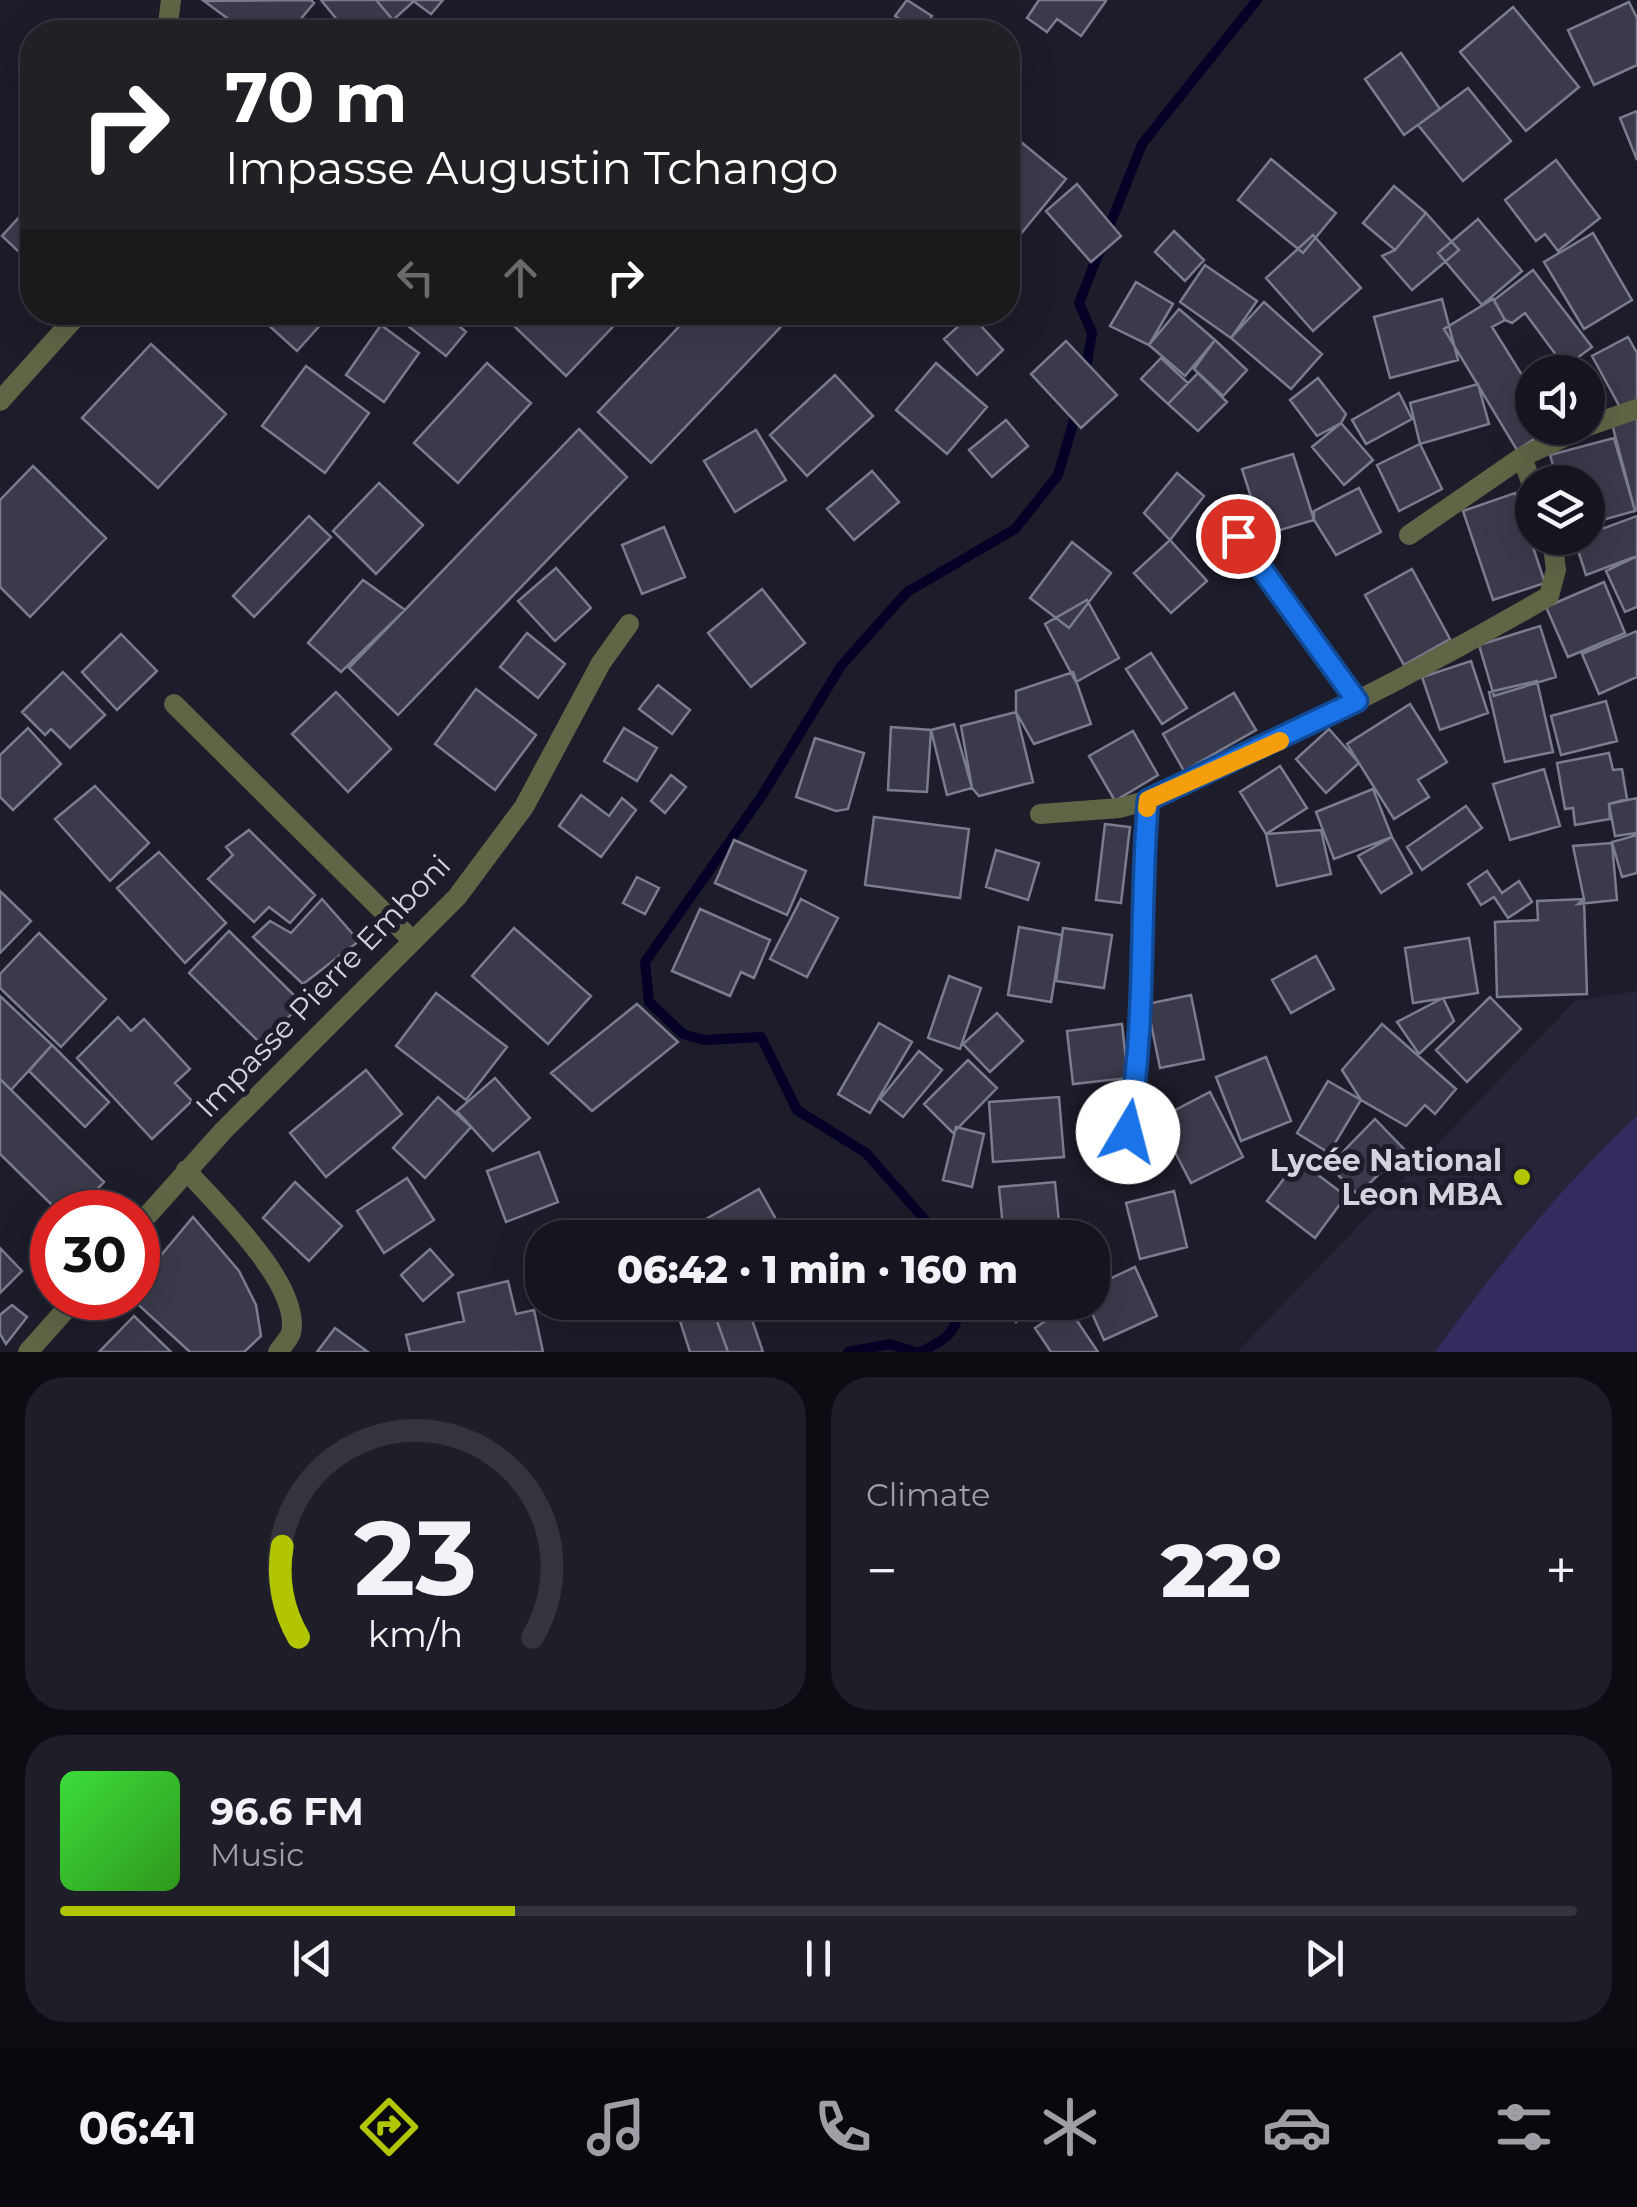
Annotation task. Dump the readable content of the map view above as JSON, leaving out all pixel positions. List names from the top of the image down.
{
  "streets": {
    "street": ["Impasse Pierre Emboni"]
  },
  "places": ["Lycée National Leon MBA"],
  "page": {
    "turn": ["70 m", "Impasse Augustin Tchango"],
    "limit": "30",
    "trip": "06:42 · 1 min · 160 m",
    "tile": "Climate",
    "heat": ["−", "22°", "+"],
    "song": ["96.6 FM", "Music"],
    "tabs": "06:41",
    "gauge": ["23", "km/h"]
  }
}
